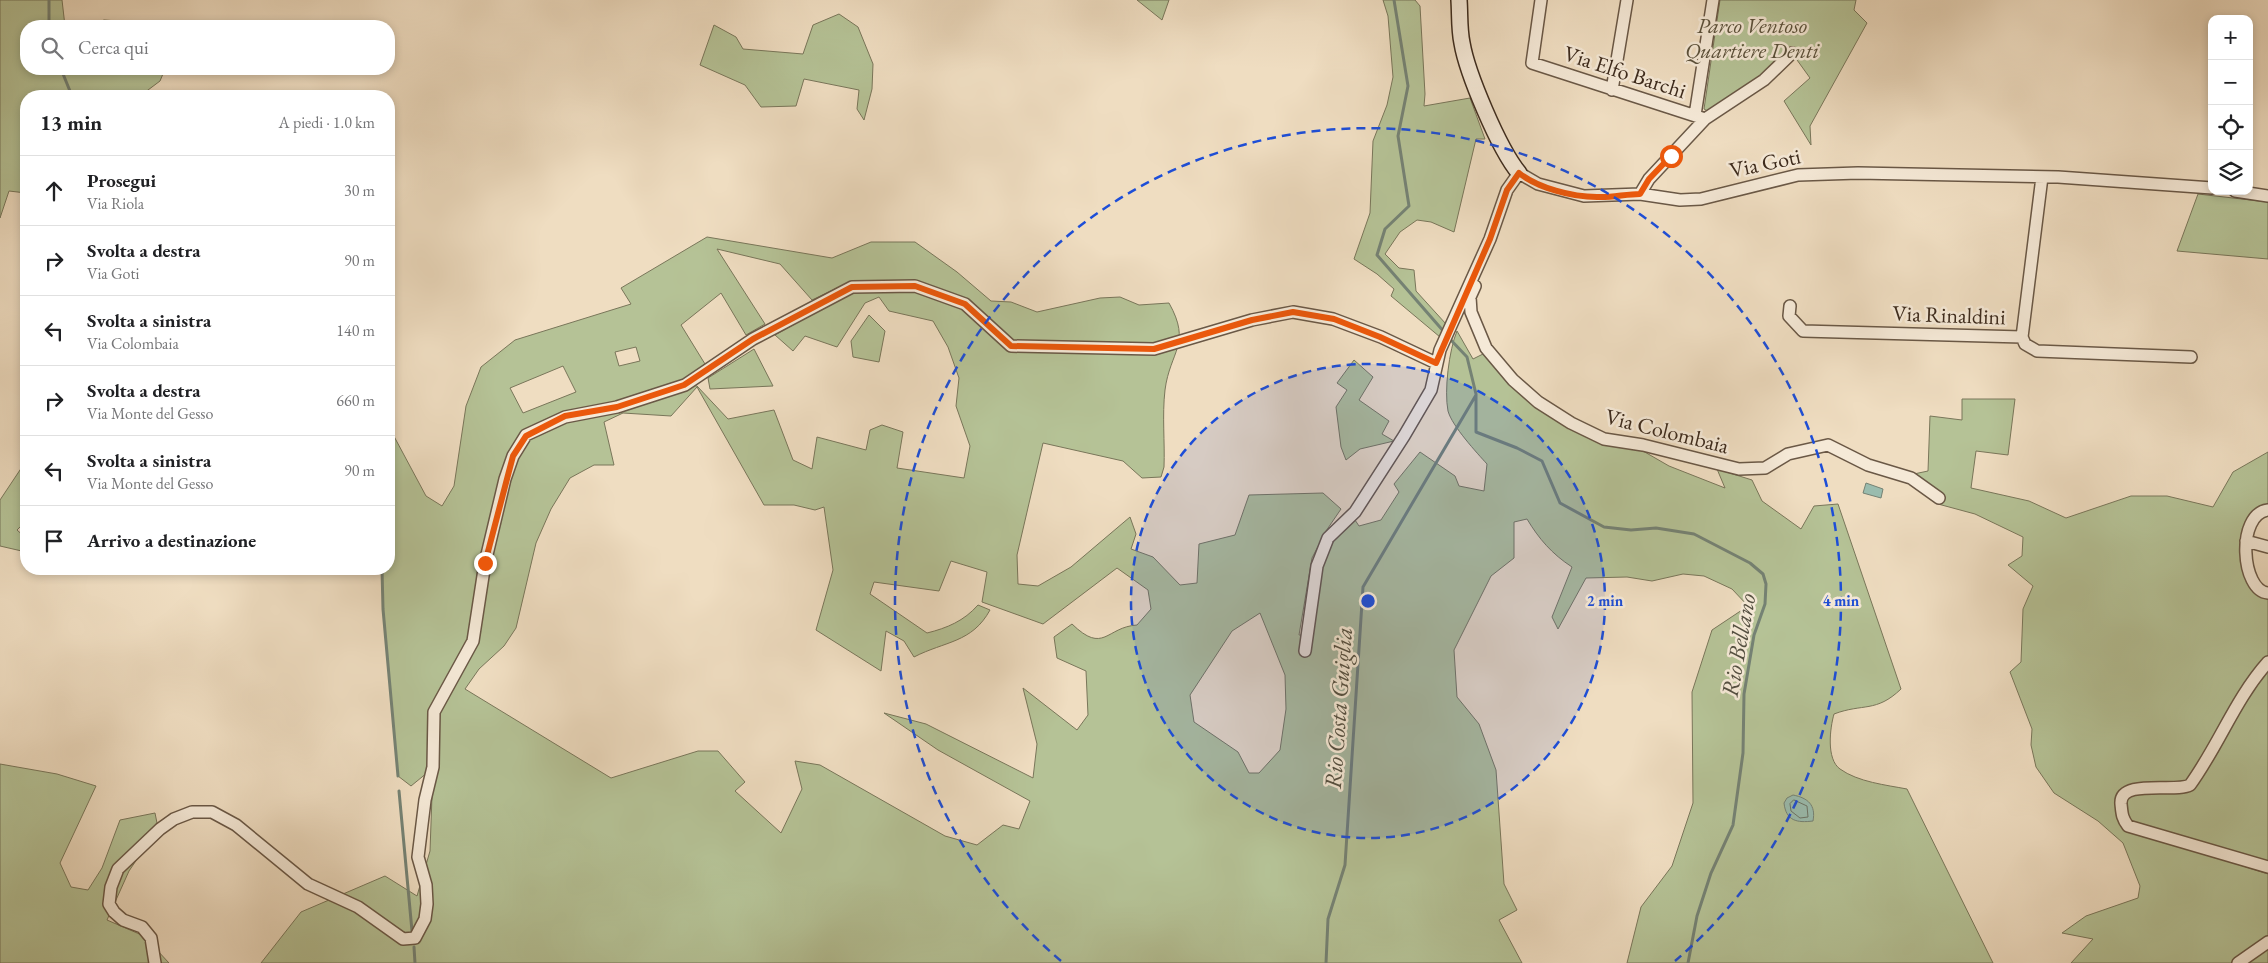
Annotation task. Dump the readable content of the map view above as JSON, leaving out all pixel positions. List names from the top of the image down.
{
  "streets": {
    "street": [
      "Via Elfo Barchi",
      "Via Goti",
      "Via Rinaldini",
      "Via Colombaia"
    ]
  },
  "crossings": [
    ["Via Goti", "Via Rinaldini"],
    ["Via Goti", "Via Colombaia"]
  ],
  "water": ["Rio Bellano", "Rio Costa Guiglia"],
  "parks": ["Parco Ventoso Quartiere Denti"],
  "page": {
    "map_buttons": ["+", "−"],
    "search": "Cerca qui",
    "heading": ["13 min", "A piedi · 1.0 km"],
    "list": [
      ["Prosegui", "Via Riola", "30 m"],
      ["Svolta a destra", "Via Goti", "90 m"],
      ["Svolta a sinistra", "Via Colombaia", "140 m"],
      ["Svolta a destra", "Via Monte del Gesso", "660 m"],
      ["Svolta a sinistra", "Via Monte del Gesso", "90 m"],
      "Arrivo a destinazione"
    ]
  },
  "rings": ["2 min", "4 min"]
}
